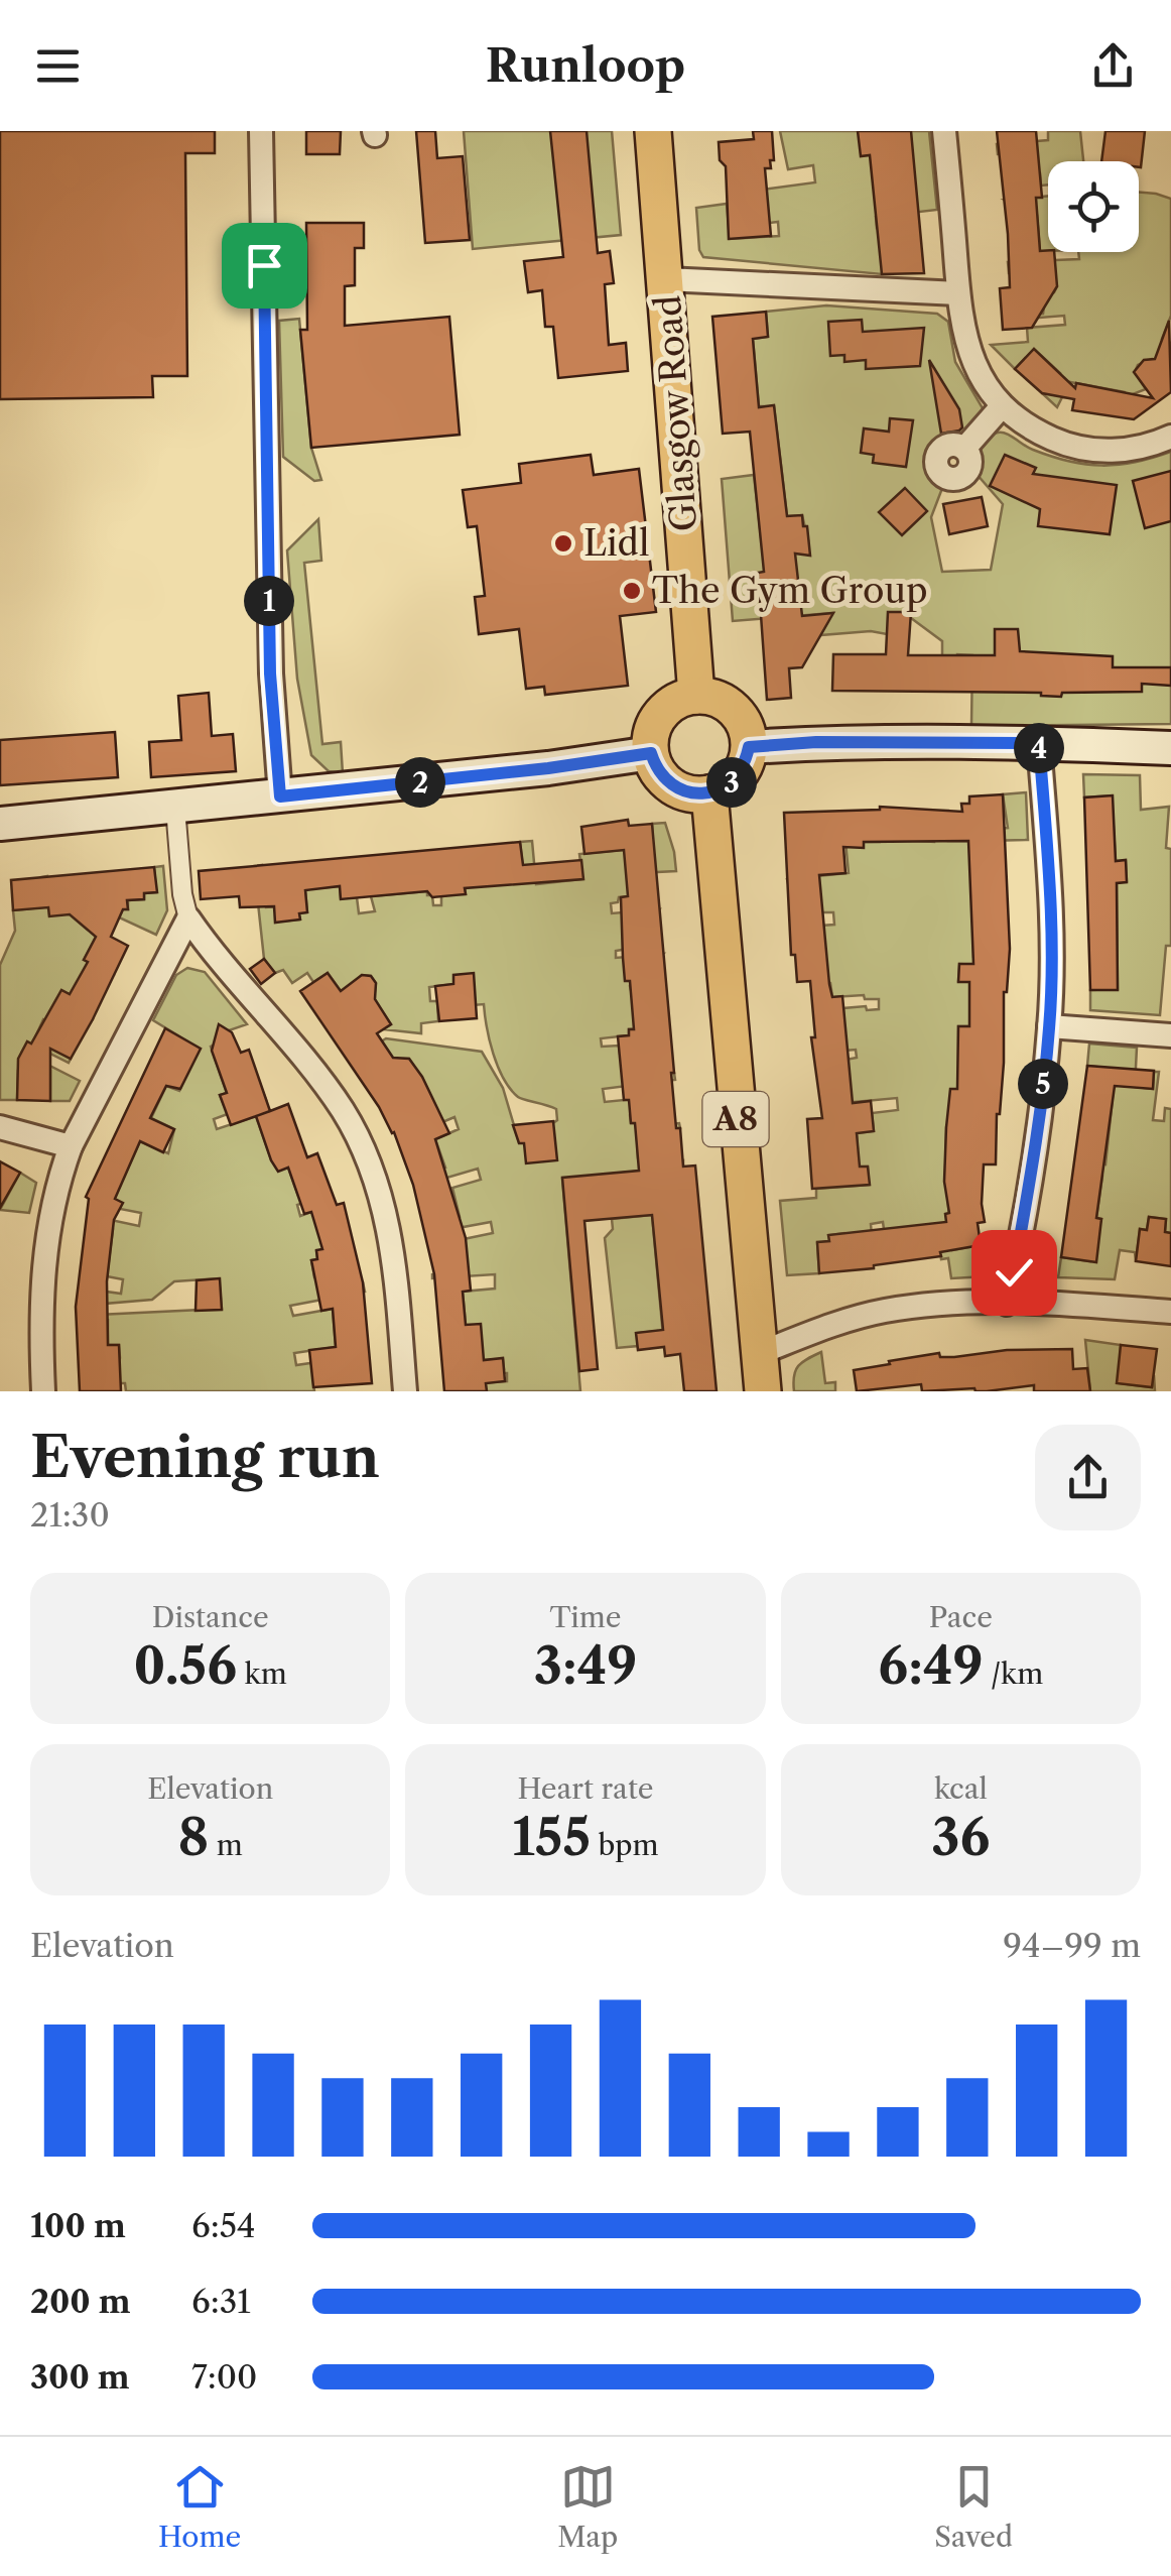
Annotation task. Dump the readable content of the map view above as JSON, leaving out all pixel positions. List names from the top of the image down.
{
  "streets": {
    "main road": ["Glasgow Road", "A8"]
  },
  "crossings": [
    ["Glasgow Road", "A8"]
  ],
  "places": ["Lidl", "The Gym Group"],
  "page": {
    "header": "Runloop",
    "pins": [
      "1",
      "4",
      "2",
      "3",
      "5"
    ],
    "heading": ["Evening run", "21:30"],
    "stats": [
      ["Distance", "0.56 km"],
      ["Time", "3:49"],
      ["Pace", "6:49 /km"],
      ["Elevation", "8 m"],
      ["Heart rate", "155 bpm"],
      ["kcal", "36"]
    ],
    "chart": ["Elevation", "94–99 m"],
    "list": [
      {
        "name": "100 m",
        "note": "6:54"
      },
      {
        "name": "200 m",
        "note": "6:31"
      },
      {
        "name": "300 m",
        "note": "7:00"
      }
    ],
    "tabs": ["Home", "Map", "Saved"]
  }
}
